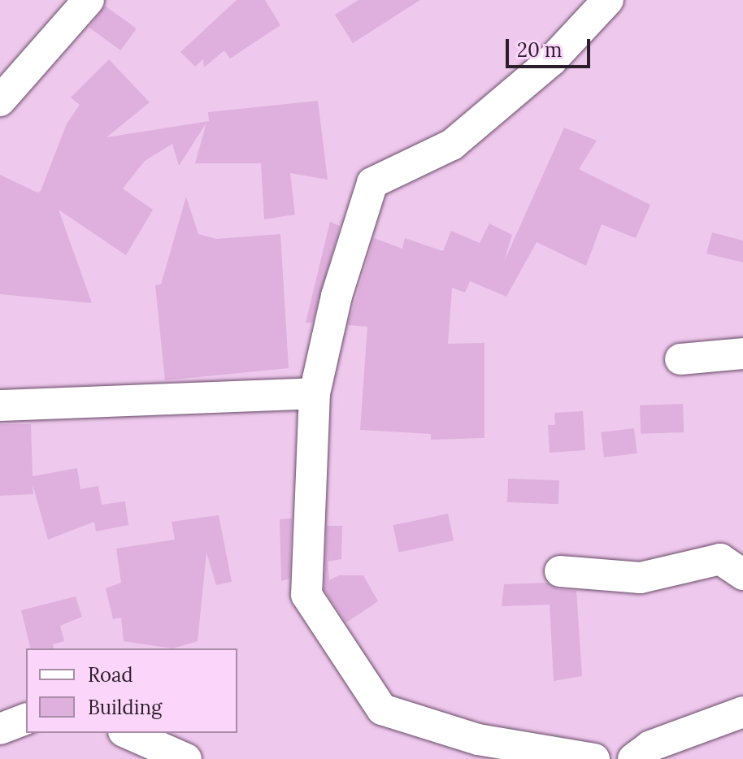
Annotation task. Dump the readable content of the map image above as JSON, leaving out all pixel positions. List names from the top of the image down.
{
  "legend": ["Road", "Building"],
  "scale_bar": "20 m"
}
